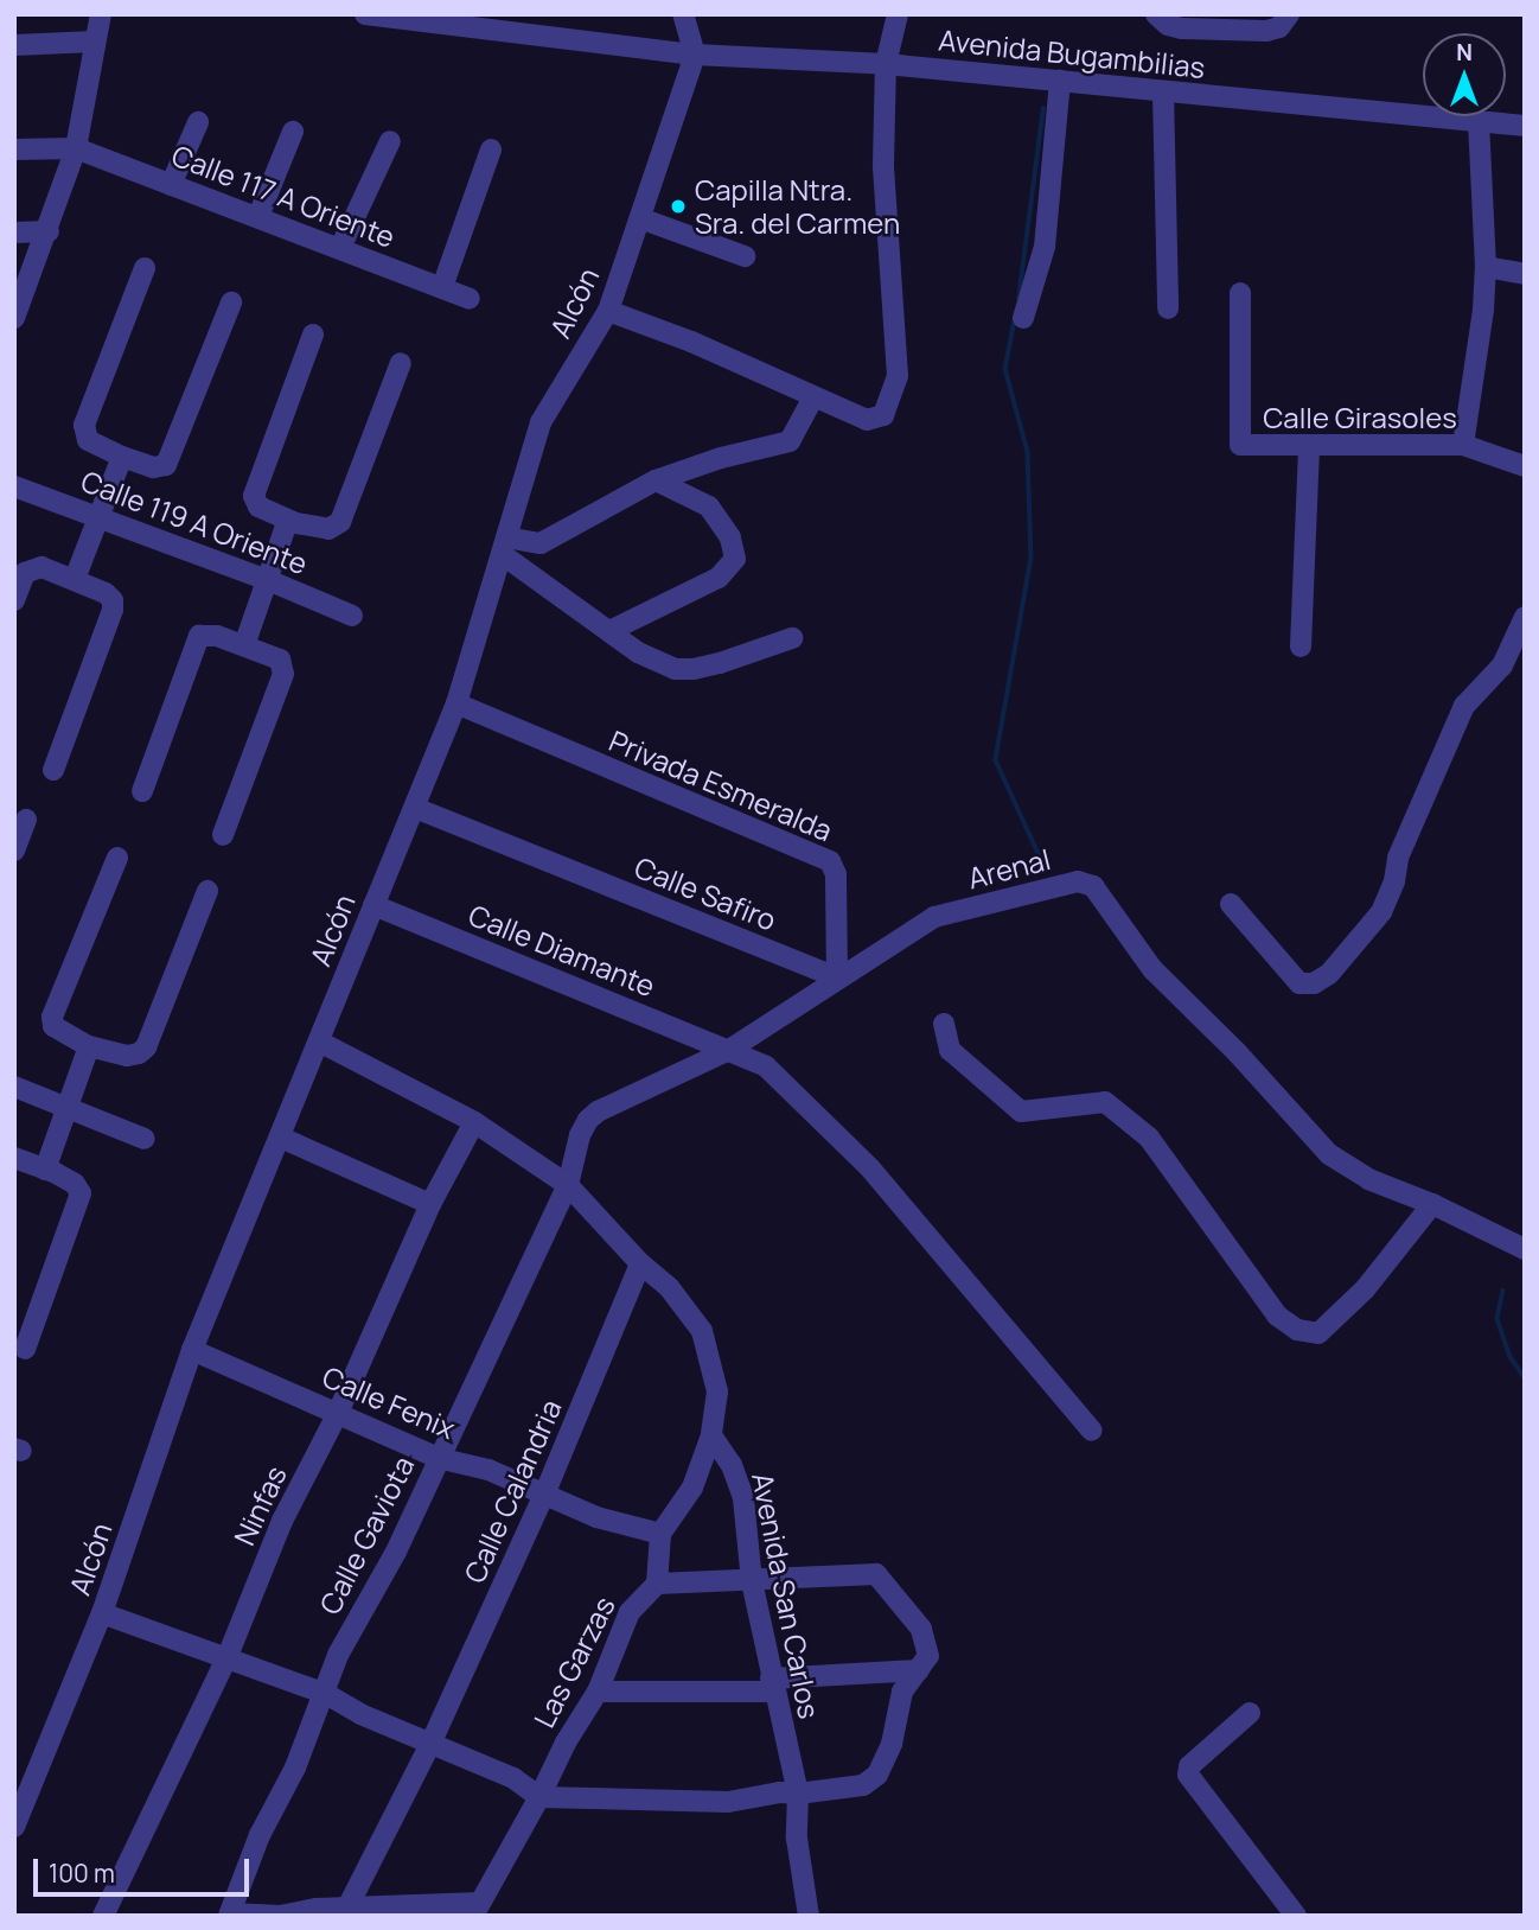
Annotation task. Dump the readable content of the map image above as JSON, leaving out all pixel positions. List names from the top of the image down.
{
  "streets": {
    "street": [
      "Avenida Bugambilias",
      "Calle 117 A Oriente",
      "Alcón",
      "Calle Girasoles",
      "Calle 119 A Oriente",
      "Privada Esmeralda",
      "Arenal",
      "Calle Safiro",
      "Calle Diamante",
      "Calle Fenix",
      "Calle Calandria",
      "Ninfas",
      "Calle Gaviota",
      "Avenida San Carlos",
      "Las Garzas"
    ]
  },
  "crossings": [
    ["Avenida Bugambilias", "Alcón"],
    ["Alcón", "Privada Esmeralda"],
    ["Alcón", "Calle Safiro"],
    ["Alcón", "Calle Diamante"],
    ["Alcón", "Calle Fenix"],
    ["Privada Esmeralda", "Arenal"],
    ["Privada Esmeralda", "Calle Safiro"],
    ["Arenal", "Calle Safiro"],
    ["Arenal", "Calle Diamante"],
    ["Arenal", "Calle Gaviota"],
    ["Calle Fenix", "Calle Calandria"],
    ["Calle Fenix", "Ninfas"],
    ["Calle Fenix", "Calle Gaviota"],
    ["Calle Fenix", "Las Garzas"]
  ],
  "places": ["Capilla Ntra. Sra. del Carmen"],
  "scale_bar": "100 m",
  "north": "top"
}
